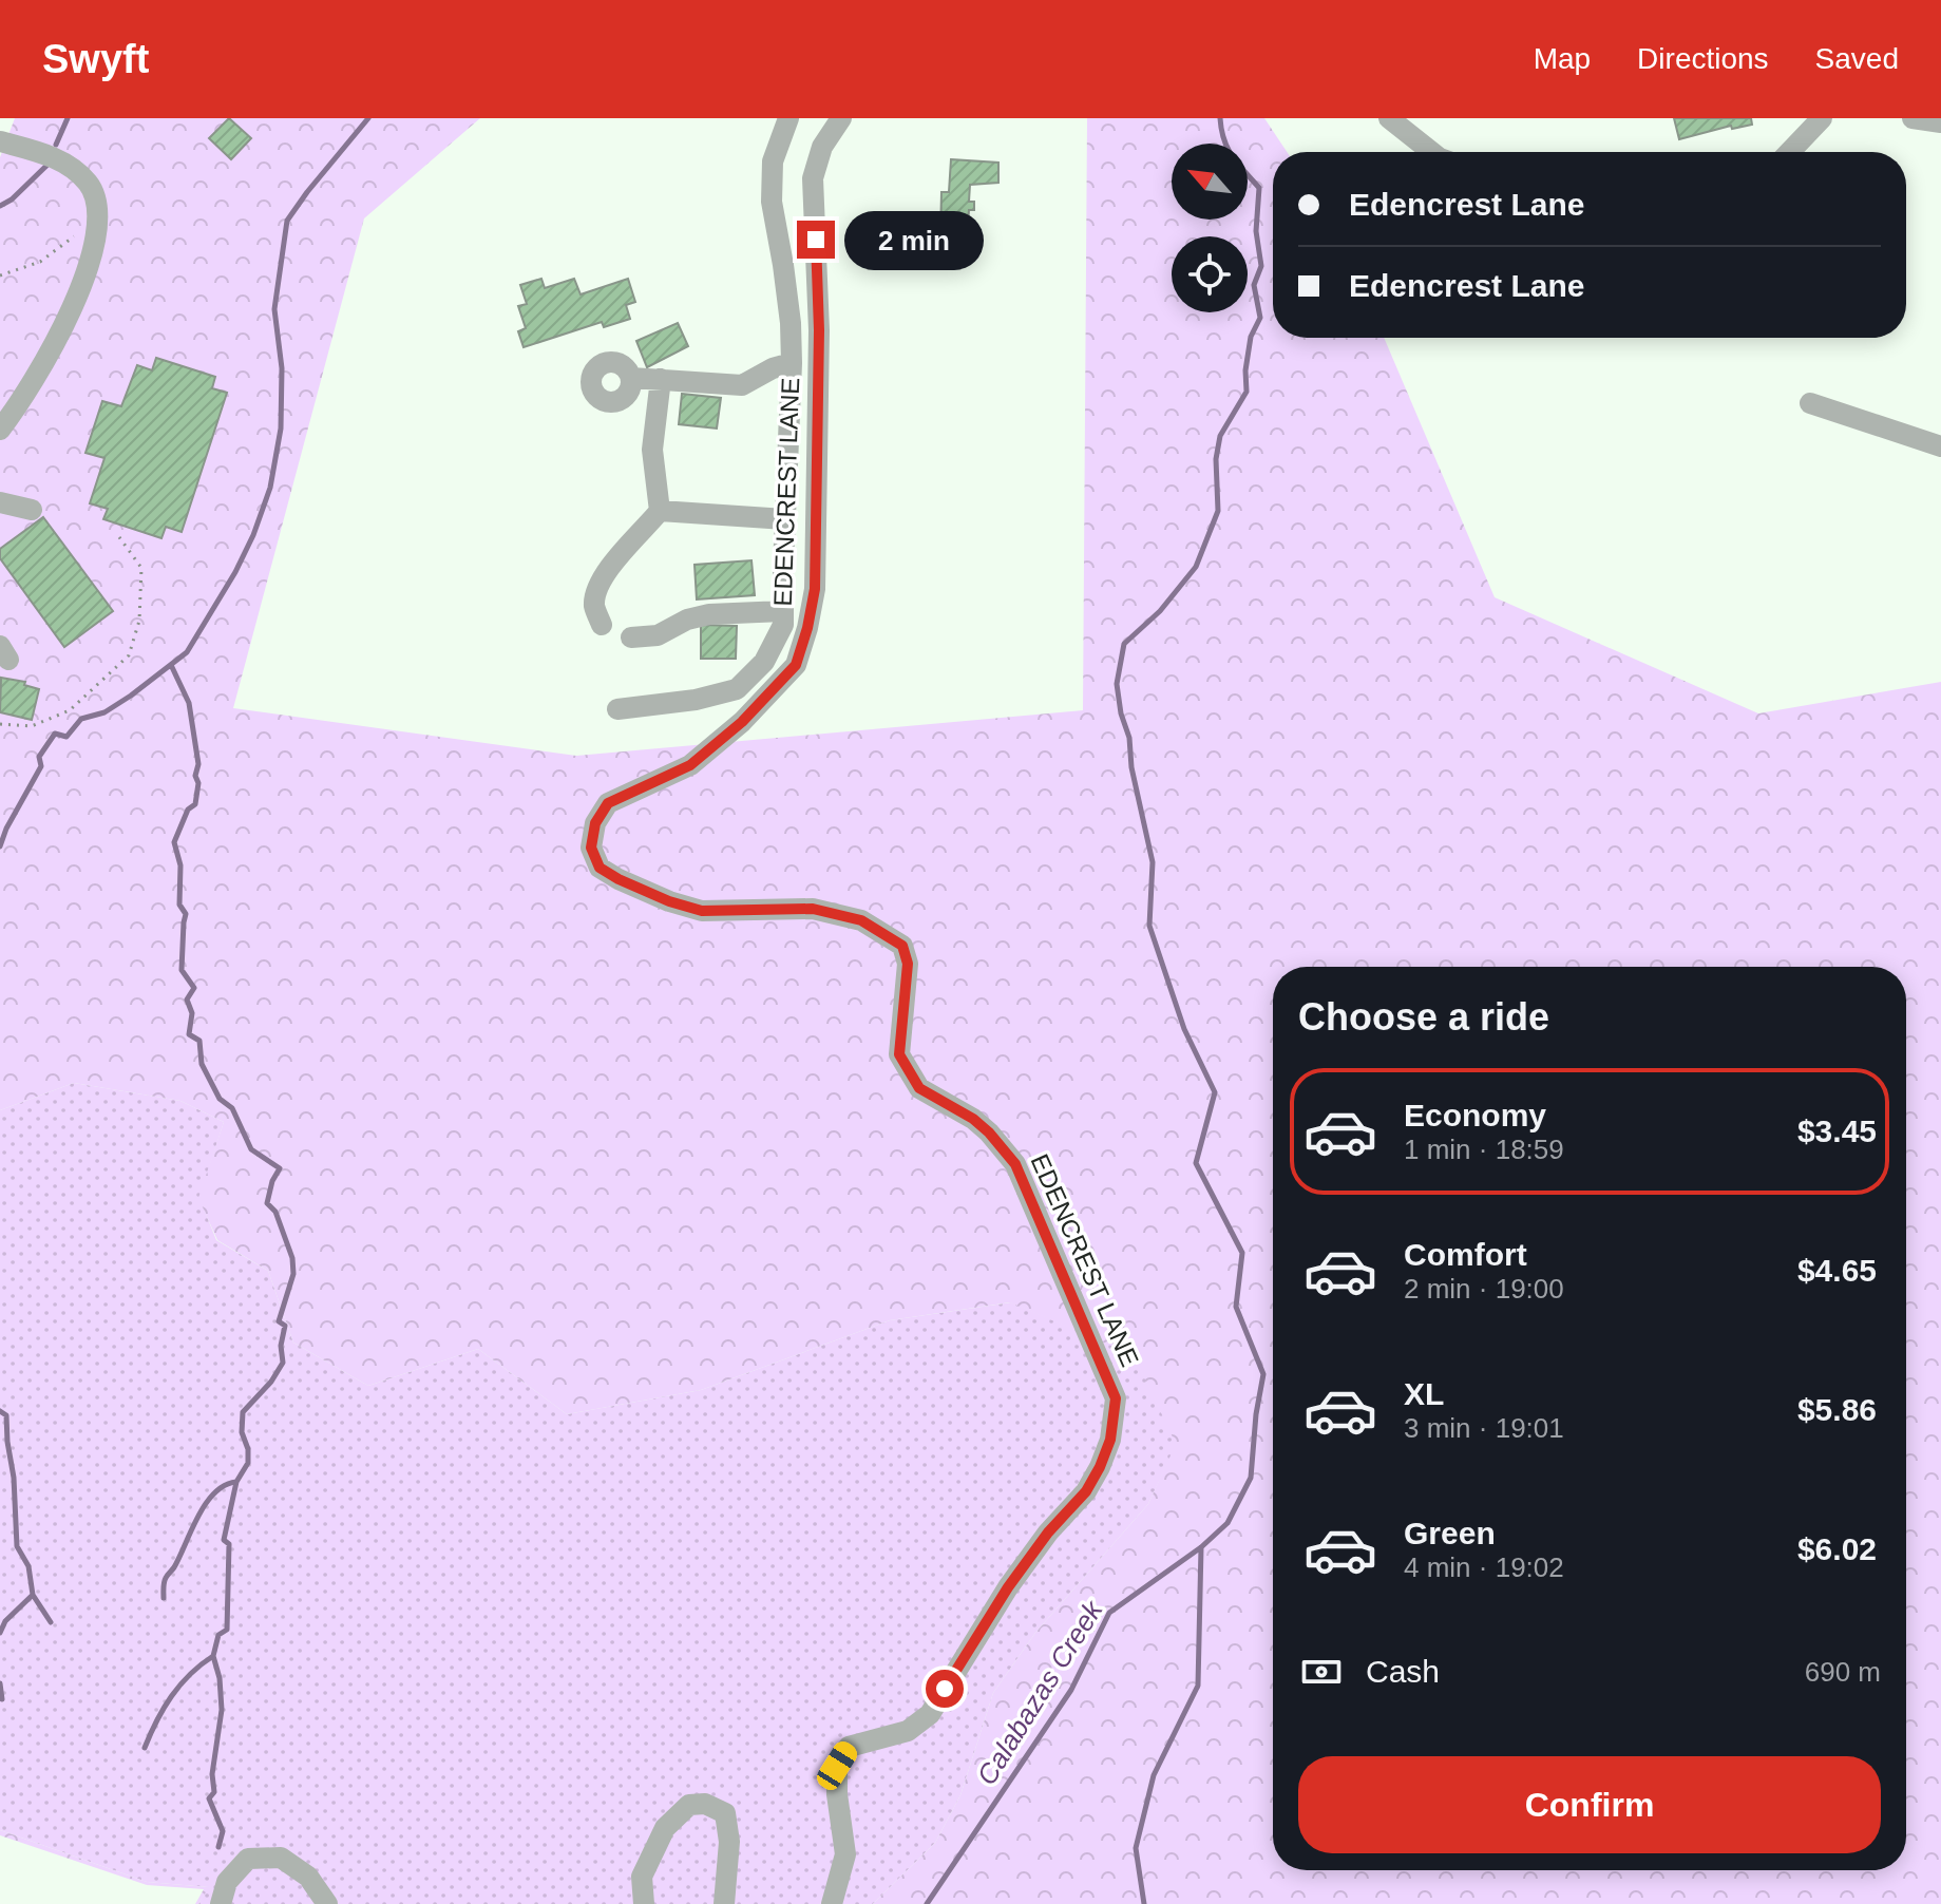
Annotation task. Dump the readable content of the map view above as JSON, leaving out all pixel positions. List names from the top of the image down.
{
  "streets": {
    "street": ["EDENCREST LANE"]
  },
  "water": ["Calabazas Creek"],
  "north": "top left",
  "page": {
    "header": "Swyft",
    "nav": ["Map", "Directions", "Saved"],
    "banner": ["Edencrest Lane", "Edencrest Lane"],
    "bubble": "2 min",
    "heading": "Choose a ride",
    "list": [
      {
        "name": "Economy",
        "note": "1 min · 18:59",
        "value": "$3.45"
      },
      {
        "name": "Comfort",
        "note": "2 min · 19:00",
        "value": "$4.65"
      },
      {
        "name": "XL",
        "note": "3 min · 19:01",
        "value": "$5.86"
      },
      {
        "name": "Green",
        "note": "4 min · 19:02",
        "value": "$6.02"
      }
    ],
    "pay": ["Cash", "690 m"],
    "buttons": "Confirm"
  }
}
